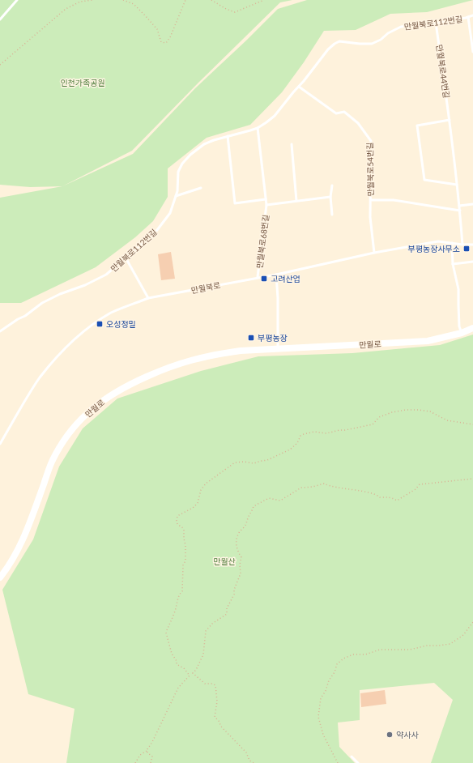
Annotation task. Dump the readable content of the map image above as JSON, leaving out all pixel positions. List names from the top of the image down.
{
  "streets": {
    "street": ["만월로"],
    "lane": [
      "만월북로112번길",
      "만월북로44번길",
      "만월북로54번길",
      "만월북로68번길",
      "만월북로"
    ]
  },
  "crossings": [
    ["만월북로112번길", "만월북로44번길"],
    ["만월북로112번길", "만월북로54번길"],
    ["만월북로112번길", "만월북로68번길"],
    ["만월북로44번길", "만월북로"],
    ["만월북로54번길", "만월북로"],
    ["만월북로68번길", "만월북로"]
  ],
  "parks": ["인천가족공원", "만월산"],
  "places": {
    "transit": [
      "부평농장사무소",
      "고려산업",
      "오성정밀",
      "부평농장"
    ],
    "other": ["약사사"]
  }
}
